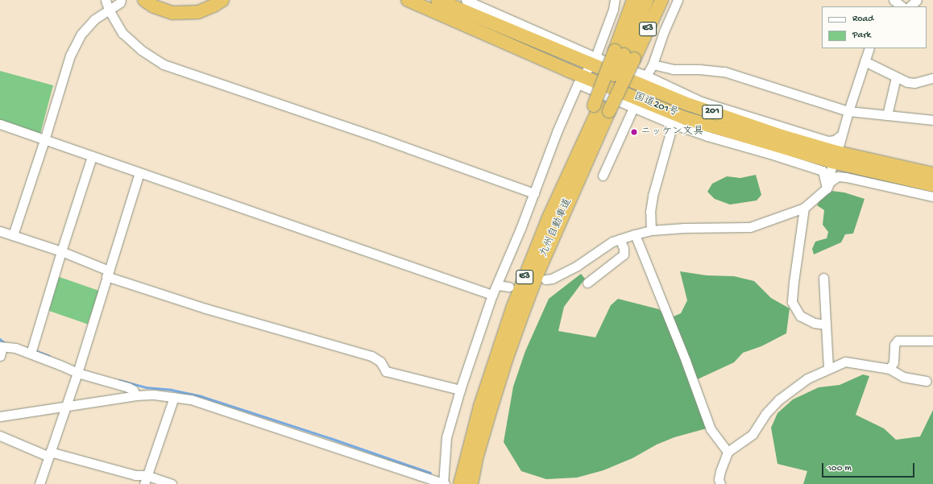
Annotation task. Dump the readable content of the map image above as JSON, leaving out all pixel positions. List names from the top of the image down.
{
  "streets": {
    "highway": [
      "E3",
      "国道201号",
      "201",
      "九州自動車道"
    ]
  },
  "places": ["ニッケン文具"],
  "legend": ["Road", "Park"],
  "scale_bar": "100 m"
}
